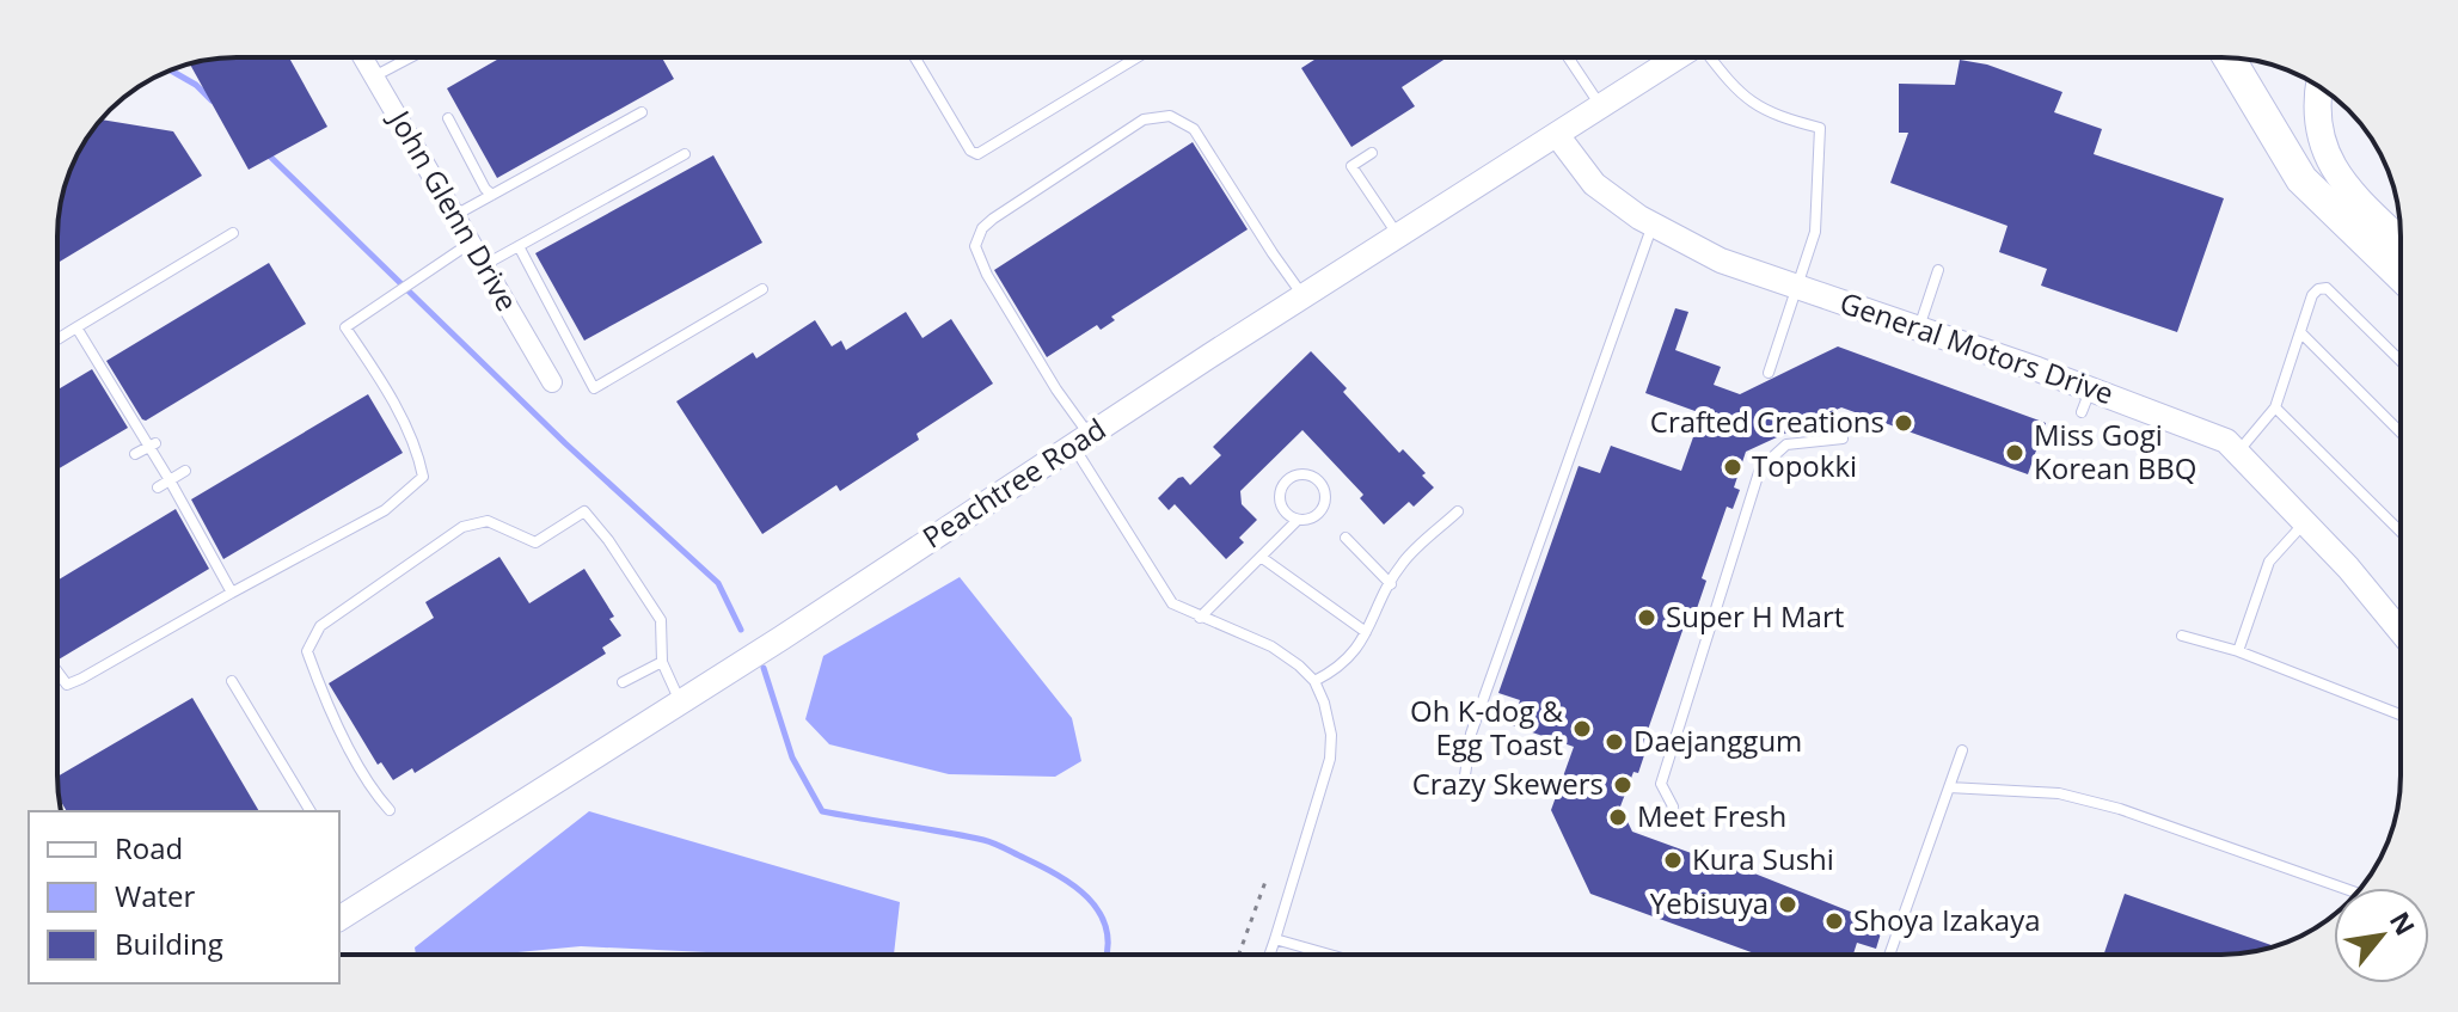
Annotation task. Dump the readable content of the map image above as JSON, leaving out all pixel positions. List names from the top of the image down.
{
  "streets": {
    "street": ["John Glenn Drive", "General Motors Drive", "Peachtree Road"]
  },
  "crossings": [
    ["General Motors Drive", "Peachtree Road"]
  ],
  "places": [
    "Crafted Creations",
    "Miss Gogi Korean BBQ",
    "Topokki",
    "Super H Mart",
    "Oh K-dog & Egg Toast",
    "Daejanggum",
    "Crazy Skewers",
    "Meet Fresh",
    "Kura Sushi",
    "Yebisuya",
    "Shoya Izakaya"
  ],
  "legend": ["Road", "Water", "Building"],
  "north": "top right"
}
